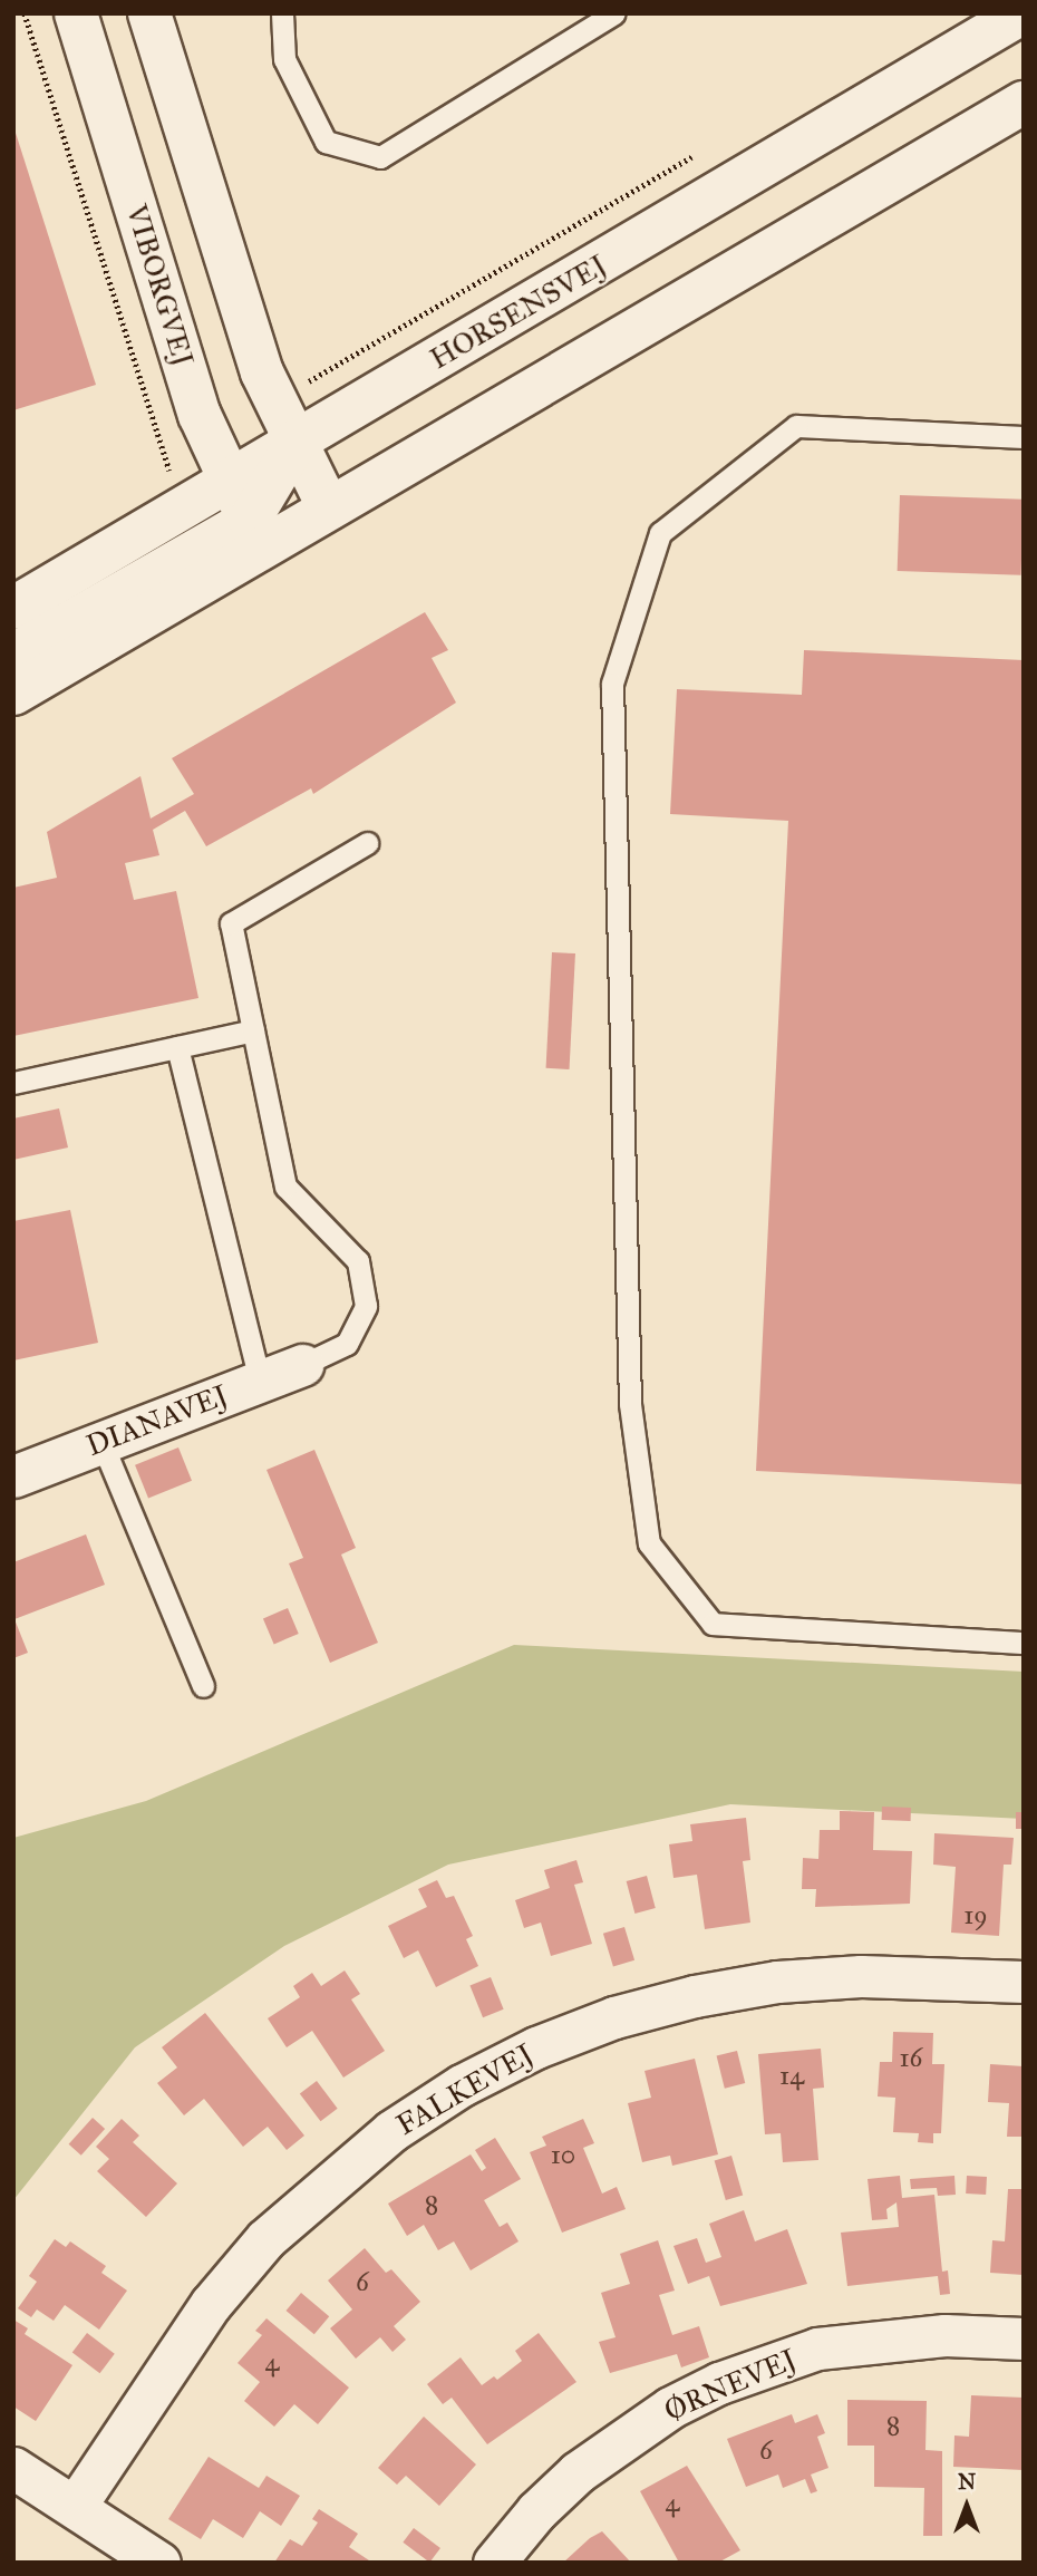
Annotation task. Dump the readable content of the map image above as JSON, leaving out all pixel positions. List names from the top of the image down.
{
  "streets": {
    "main road": ["VIBORGVEJ", "HORSENSVEJ"],
    "street": ["DIANAVEJ", "FALKEVEJ", "ØRNEVEJ"]
  },
  "crossings": [
    ["VIBORGVEJ", "HORSENSVEJ"]
  ],
  "house_numbers": [
    "19",
    "16",
    "14",
    "10",
    "8",
    "6",
    "4",
    "8",
    "6",
    "4"
  ],
  "north": "top"
}
